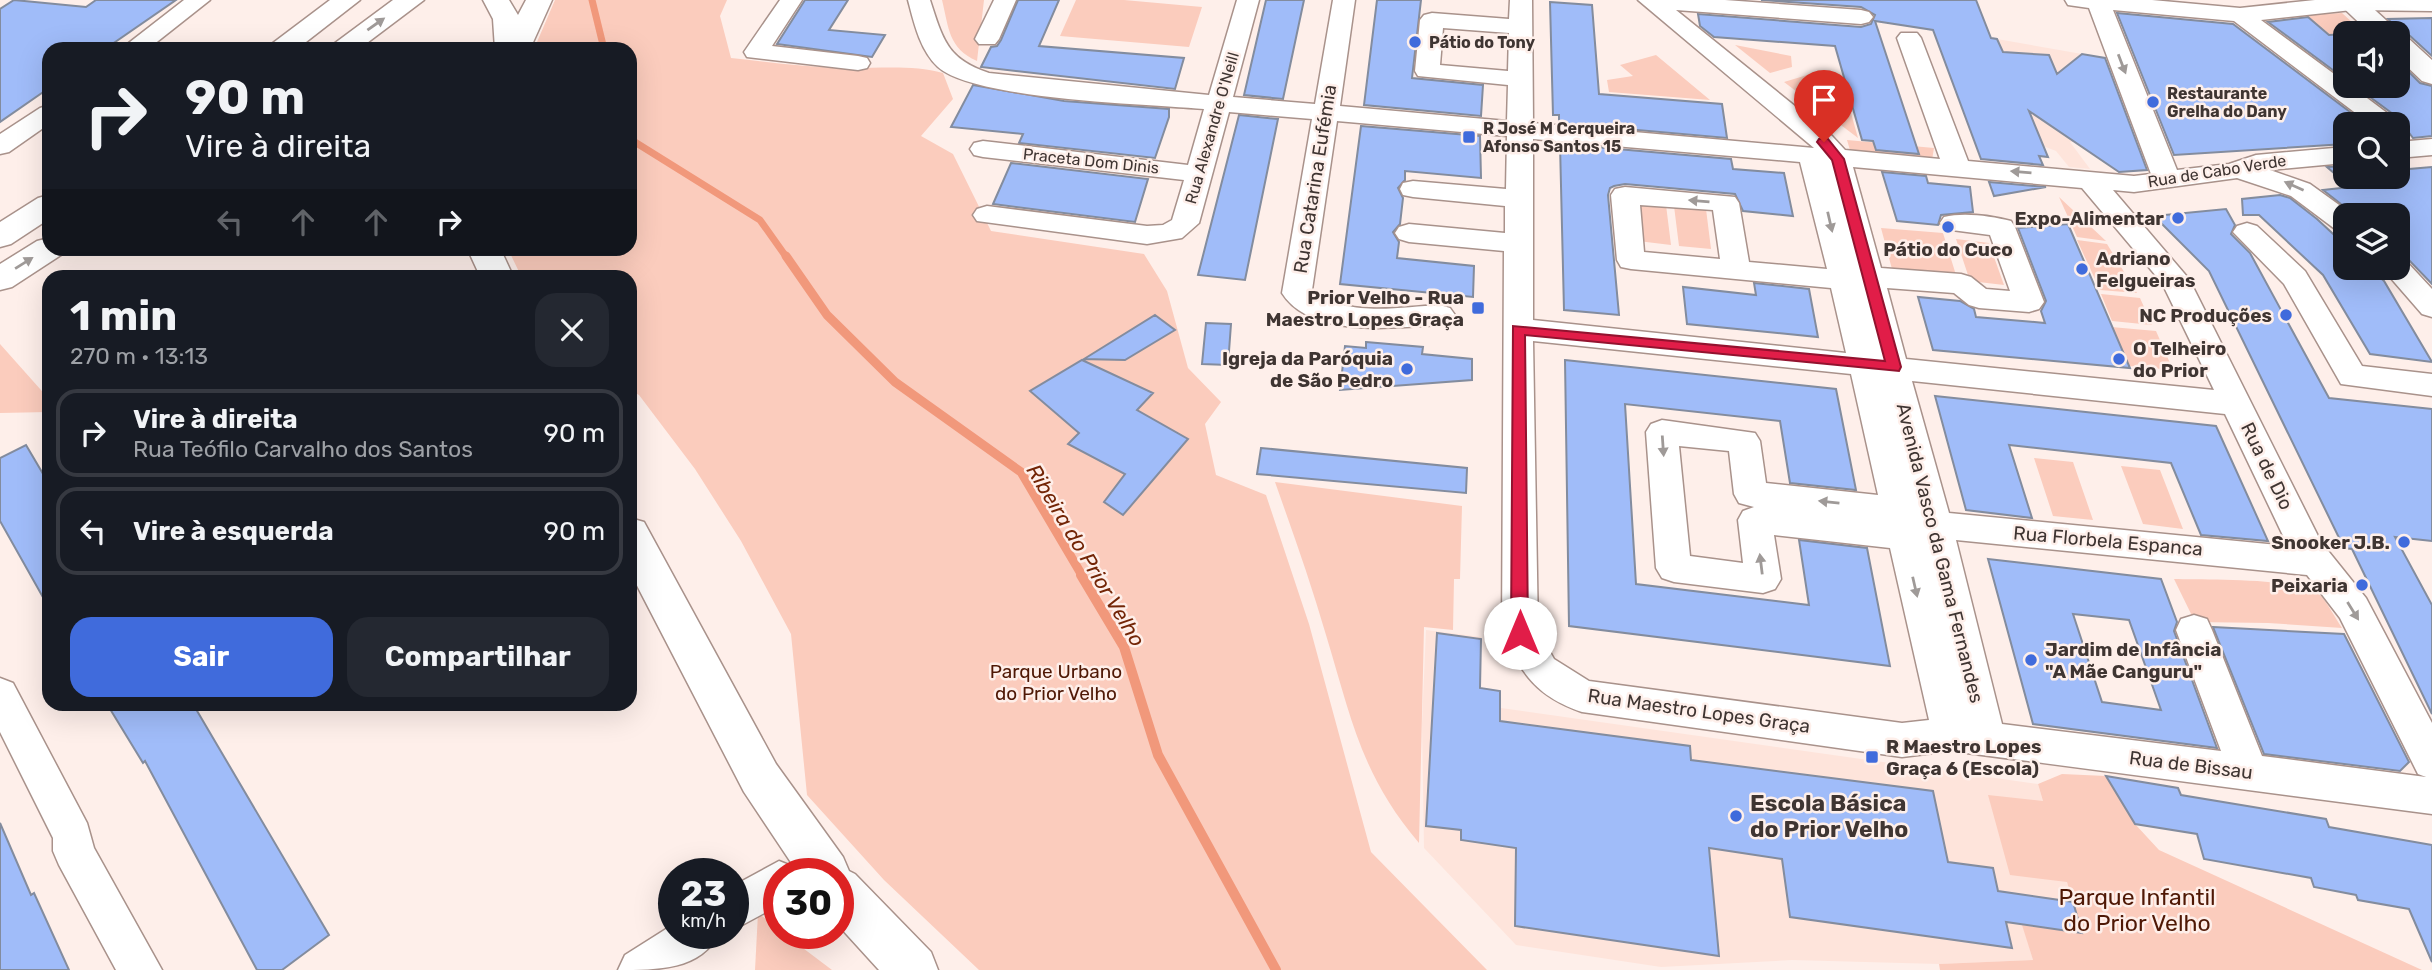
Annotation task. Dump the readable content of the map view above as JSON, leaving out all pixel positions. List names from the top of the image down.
{
  "streets": {
    "street": [
      "Rua Alexandre O'Neill",
      "Praceta Dom Dinis",
      "Rua de Cabo Verde",
      "Rua Catarina Eufémia",
      "Rua de Dio",
      "Rua Florbela Espanca",
      "Avenida Vasco da Gama Fernandes",
      "Rua Maestro Lopes Graça",
      "Rua de Bissau"
    ]
  },
  "crossings": [
    ["Rua Alexandre O'Neill", "Praceta Dom Dinis"],
    ["Rua Alexandre O'Neill", "Rua de Cabo Verde"],
    ["Rua de Cabo Verde", "Rua Catarina Eufémia"],
    ["Rua de Cabo Verde", "Rua de Dio"],
    ["Rua de Cabo Verde", "Avenida Vasco da Gama Fernandes"],
    ["Rua de Cabo Verde", "Rua Maestro Lopes Graça"],
    ["Rua de Dio", "Rua Florbela Espanca"],
    ["Rua Florbela Espanca", "Avenida Vasco da Gama Fernandes"],
    ["Avenida Vasco da Gama Fernandes", "Rua Maestro Lopes Graça"],
    ["Avenida Vasco da Gama Fernandes", "Rua de Bissau"],
    ["Rua Maestro Lopes Graça", "Rua de Bissau"]
  ],
  "water": ["Ribeira do Prior Velho"],
  "parks": ["Parque Urbano do Prior Velho", "Parque Infantil do Prior Velho"],
  "places": {
    "other": [
      "Pátio do Tony",
      "Restaurante Grelha do Dany",
      "Expo-Alimentar",
      "Pátio do Cuco",
      "Adriano Felgueiras",
      "NC Produções",
      "O Telheiro do Prior",
      "Igreja da Paróquia de São Pedro",
      "Snooker J.B.",
      "Peixaria",
      "Jardim de Infância \"A Mãe Canguru\"",
      "Escola Básica do Prior Velho"
    ],
    "transit": ["R José M Cerqueira Afonso Santos 15", "Prior Velho - Rua Maestro Lopes Graça", "R Maestro Lopes Graça 6 (Escola)"]
  },
  "page": {
    "turn": ["90 m", "Vire à direita"],
    "heading": ["1 min", "270 m · 13:13"],
    "list": [
      {
        "name": "Vire à direita",
        "note": "Rua Teófilo Carvalho dos Santos",
        "value": "90 m"
      },
      {
        "name": "Vire à esquerda",
        "value": "90 m"
      }
    ],
    "buttons": ["Sair", "Compartilhar"],
    "speed": "23 km/h",
    "limit": "30"
  }
}
